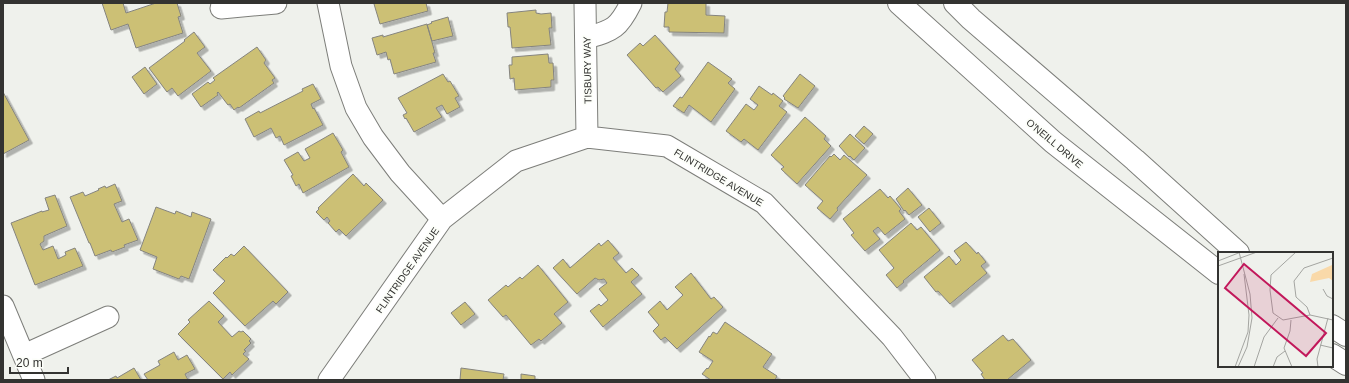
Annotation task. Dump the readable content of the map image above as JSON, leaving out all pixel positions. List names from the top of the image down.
{
  "streets": {
    "main road": ["O'NEILL DRIVE"],
    "street": ["TISBURY WAY", "FLINTRIDGE AVENUE"]
  },
  "crossings": [
    ["TISBURY WAY", "FLINTRIDGE AVENUE"]
  ],
  "scale_bar": "20 m"
}
